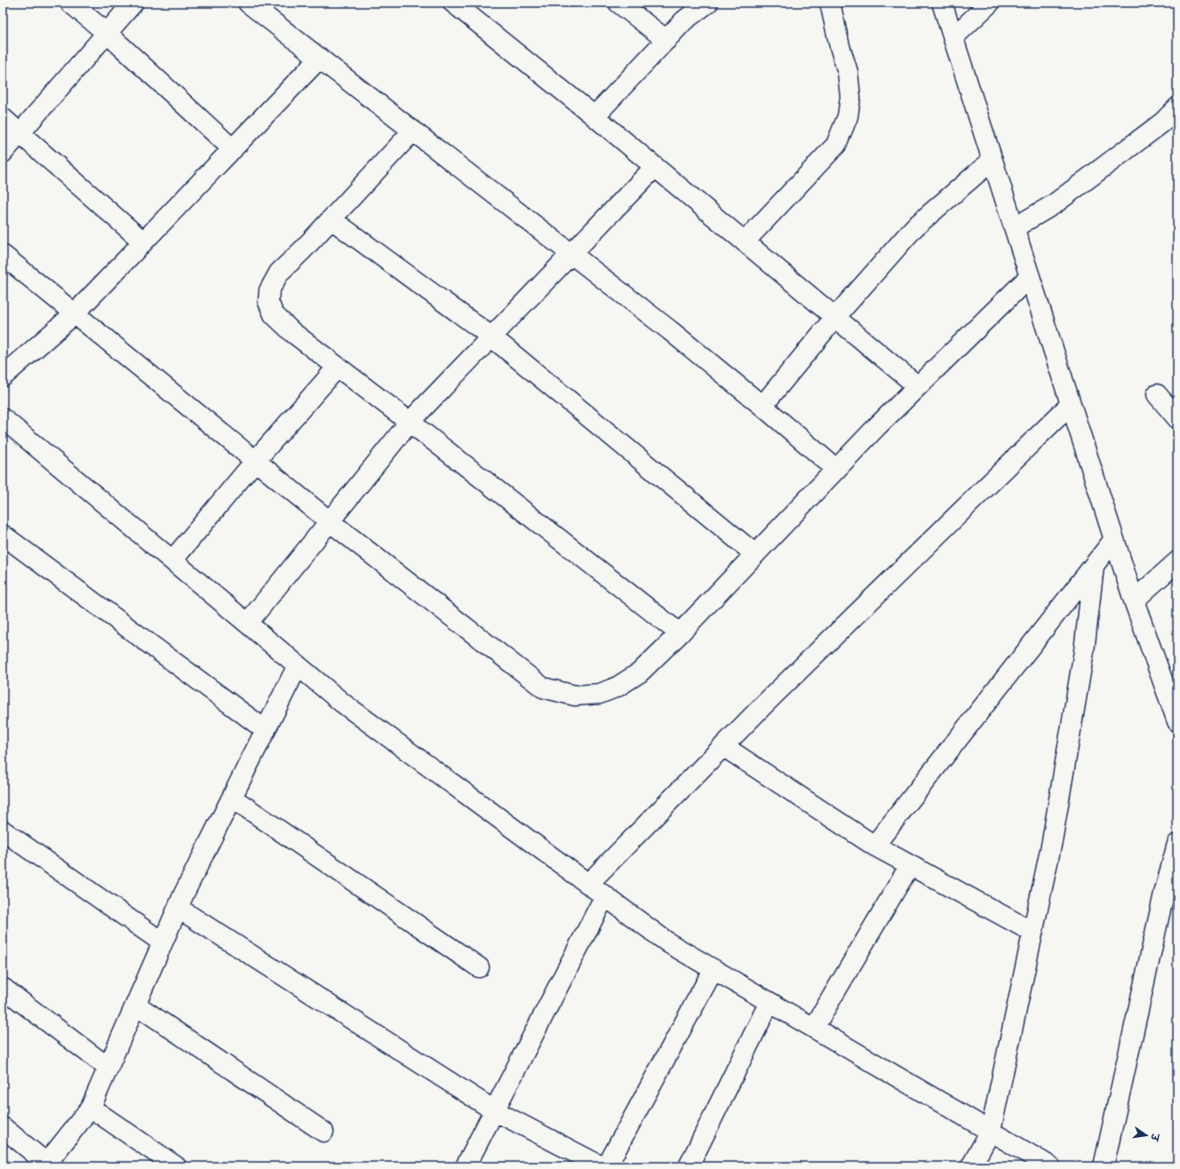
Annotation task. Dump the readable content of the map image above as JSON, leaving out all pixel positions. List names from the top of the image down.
{
  "north": "right"
}
